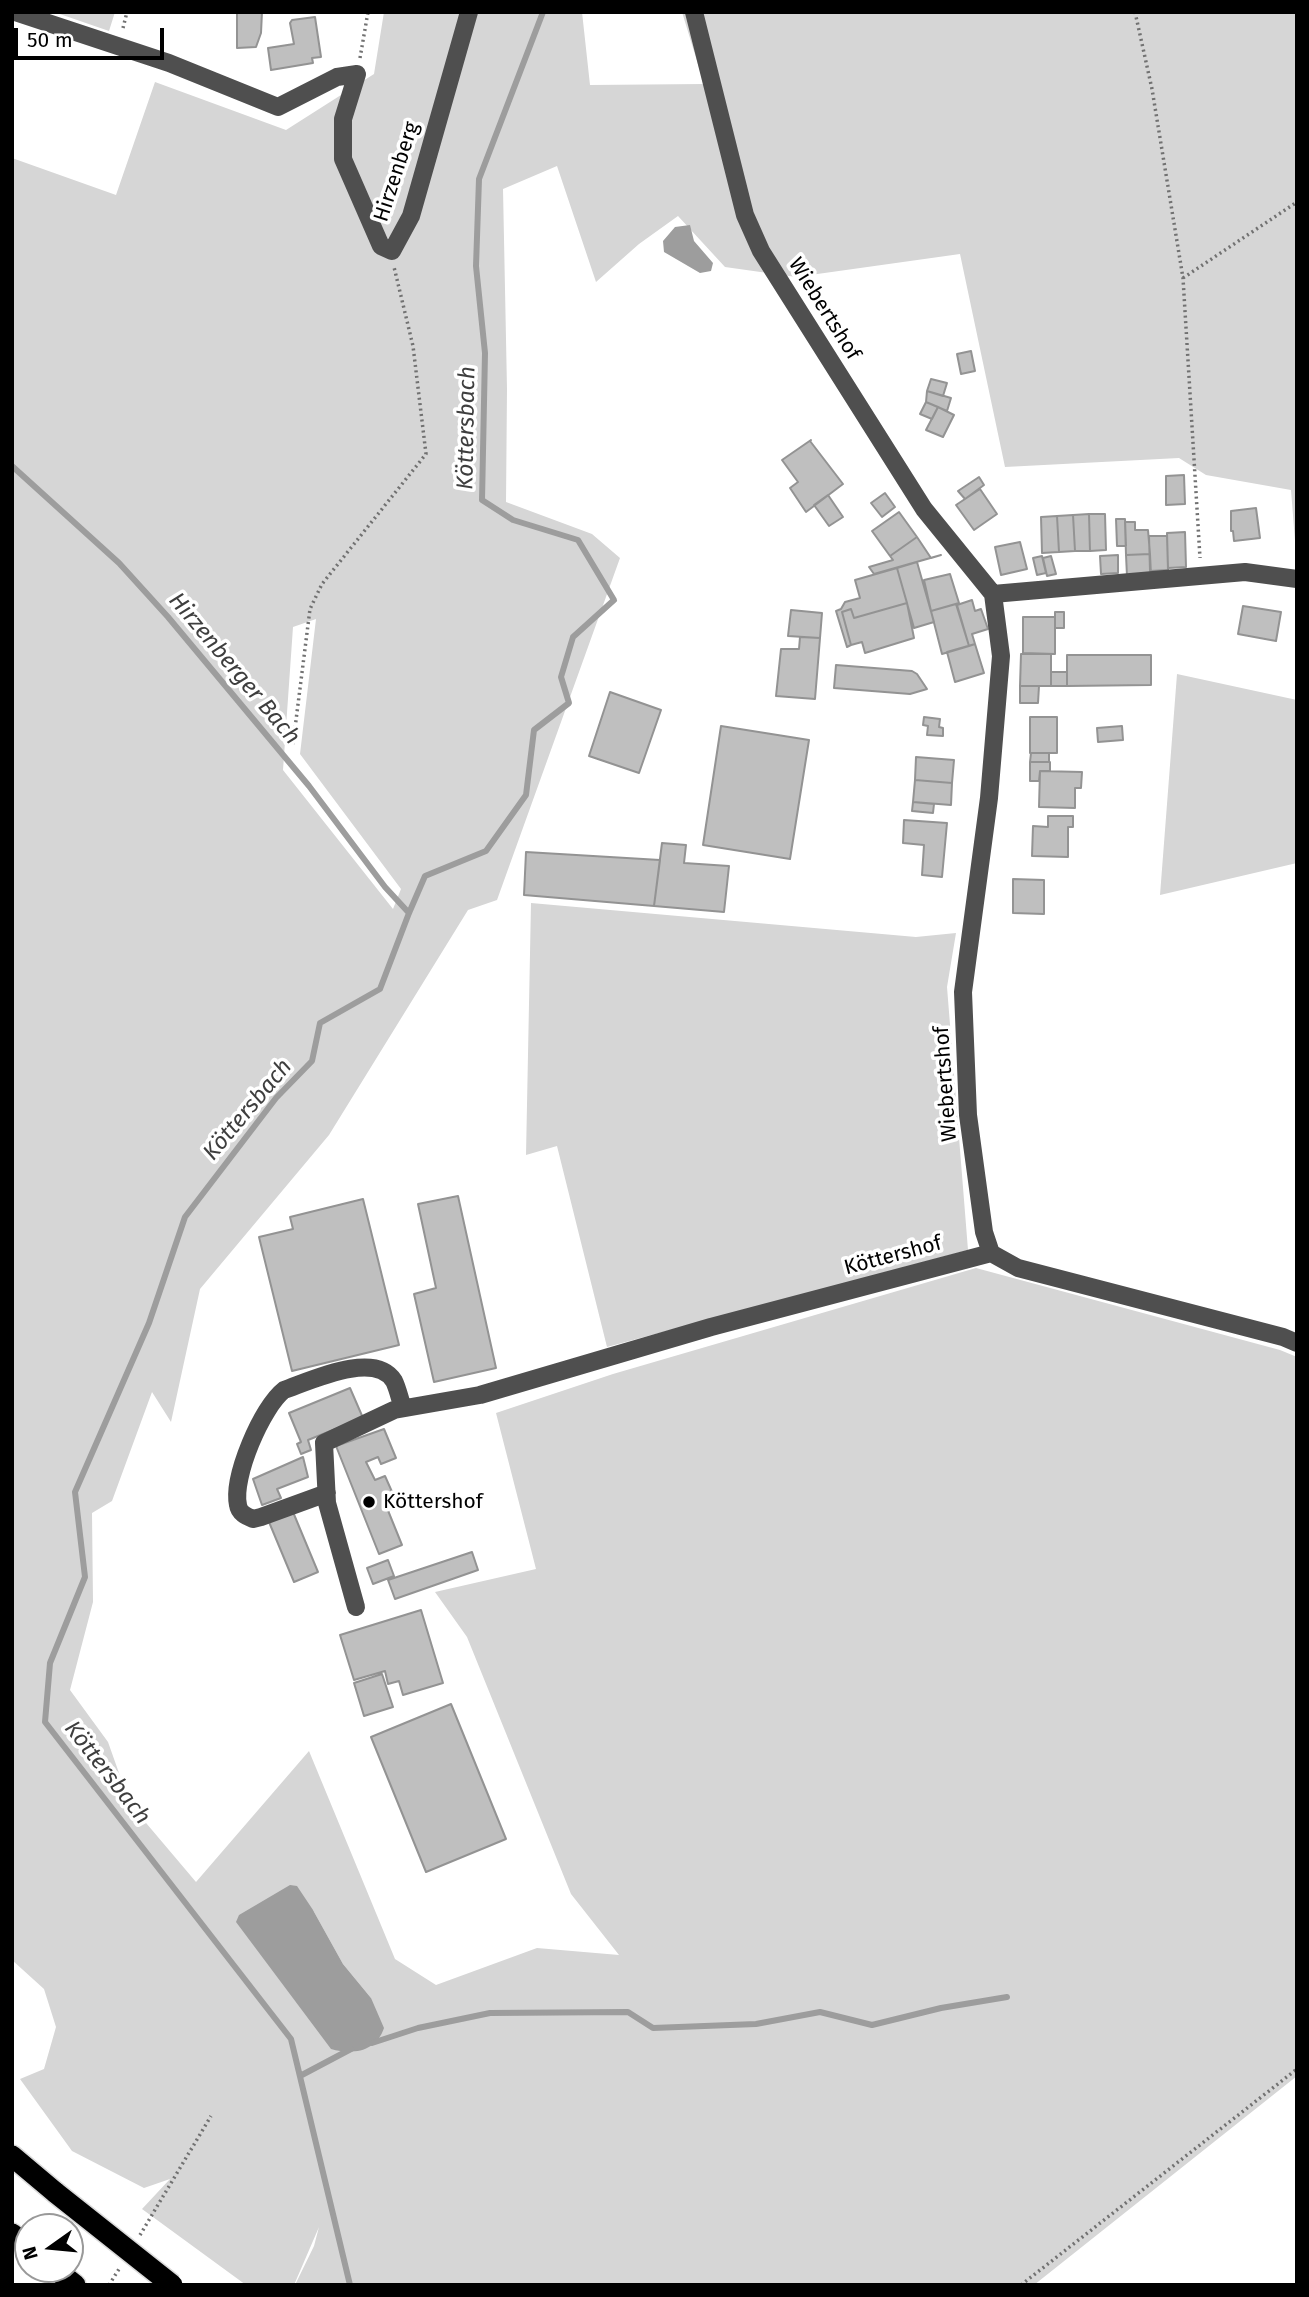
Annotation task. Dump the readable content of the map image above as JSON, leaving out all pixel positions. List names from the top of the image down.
{
  "streets": {
    "street": ["Hirzenberg", "Wiebertshof", "Köttershof"]
  },
  "crossings": [
    ["Wiebertshof", "Köttershof"]
  ],
  "water": ["Köttersbach", "Hirzenberger Bach"],
  "places": ["Köttershof"],
  "scale_bar": "50 m",
  "north": "left"
}
